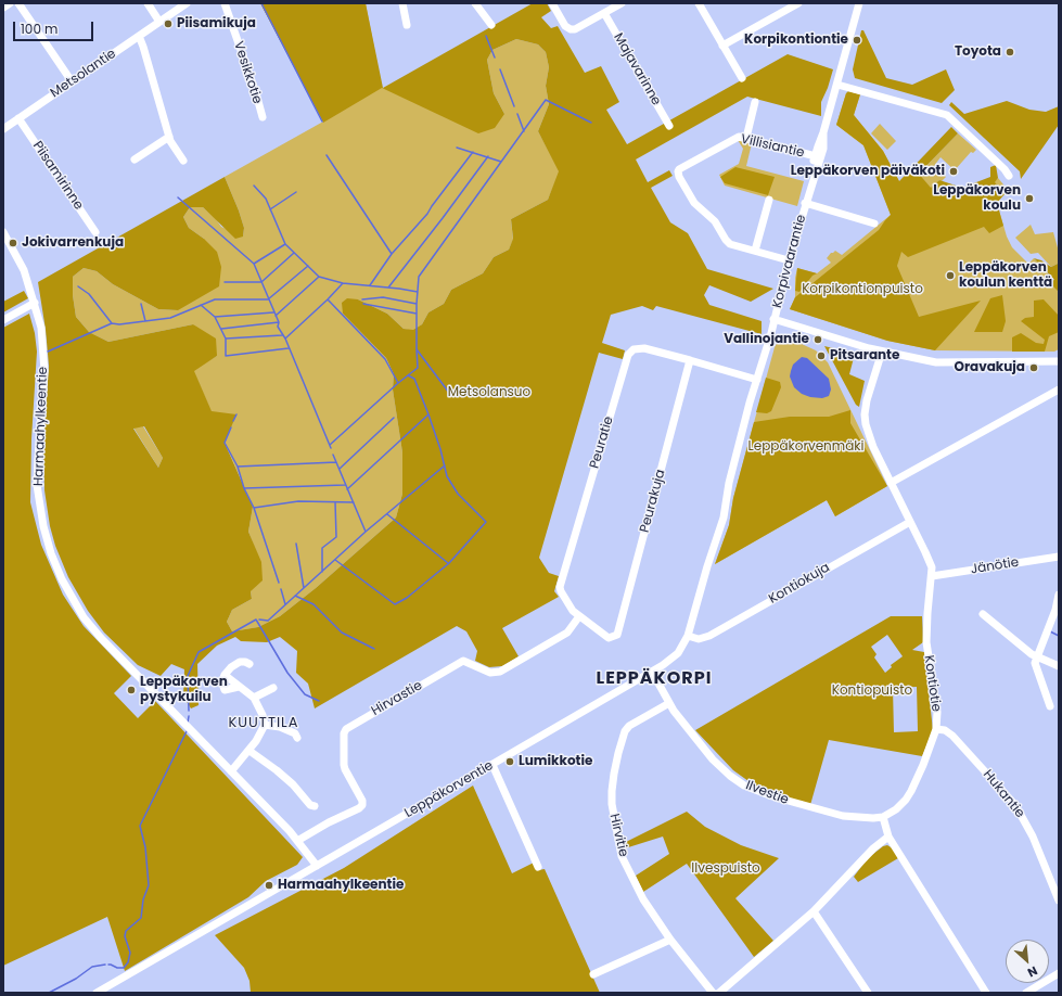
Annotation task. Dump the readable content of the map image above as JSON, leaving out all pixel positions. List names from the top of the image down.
{
  "streets": {
    "street": [
      "Majavarinne",
      "Vesikkotie",
      "Metsolantie",
      "Villisiantie",
      "Piisamirinne",
      "Korpivaarantie",
      "Harmaahylkeentie",
      "Peuratie",
      "Peurakuja",
      "Jänötie",
      "Kontiokuja",
      "Kontiotie",
      "Hirvastie",
      "Leppäkorventie",
      "Ilvestie",
      "Hukantie",
      "Hirvitie"
    ]
  },
  "crossings": [
    ["Metsolantie", "Piisamirinne"],
    ["Villisiantie", "Korpivaarantie"],
    ["Korpivaarantie", "Leppäkorventie"],
    ["Harmaahylkeentie", "Hirvastie"],
    ["Harmaahylkeentie", "Leppäkorventie"],
    ["Peuratie", "Peurakuja"],
    ["Peuratie", "Hirvastie"],
    ["Peuratie", "Leppäkorventie"],
    ["Jänötie", "Kontiotie"],
    ["Kontiokuja", "Kontiotie"],
    ["Kontiokuja", "Leppäkorventie"],
    ["Kontiotie", "Ilvestie"],
    ["Kontiotie", "Hukantie"],
    ["Leppäkorventie", "Ilvestie"],
    ["Ilvestie", "Hirvitie"]
  ],
  "districts": ["LEPPÄKORPI", "KUUTTILA"],
  "parks": [
    "Korpikontionpuisto",
    "Metsolansuo",
    "Leppäkorvenmäki",
    "Kontiopuisto",
    "Ilvespuisto"
  ],
  "places": [
    "Piisamikuja",
    "Korpikontiontie",
    "Toyota",
    "Leppäkorven päiväkoti",
    "Leppäkorven koulu",
    "Jokivarrenkuja",
    "Leppäkorven koulun kenttä",
    "Vallinojantie",
    "Pitsarante",
    "Oravakuja",
    "Leppäkorven pystykuilu",
    "Lumikkotie",
    "Harmaahylkeentie"
  ],
  "scale_bar": "100 m",
  "north": "bottom right"
}
